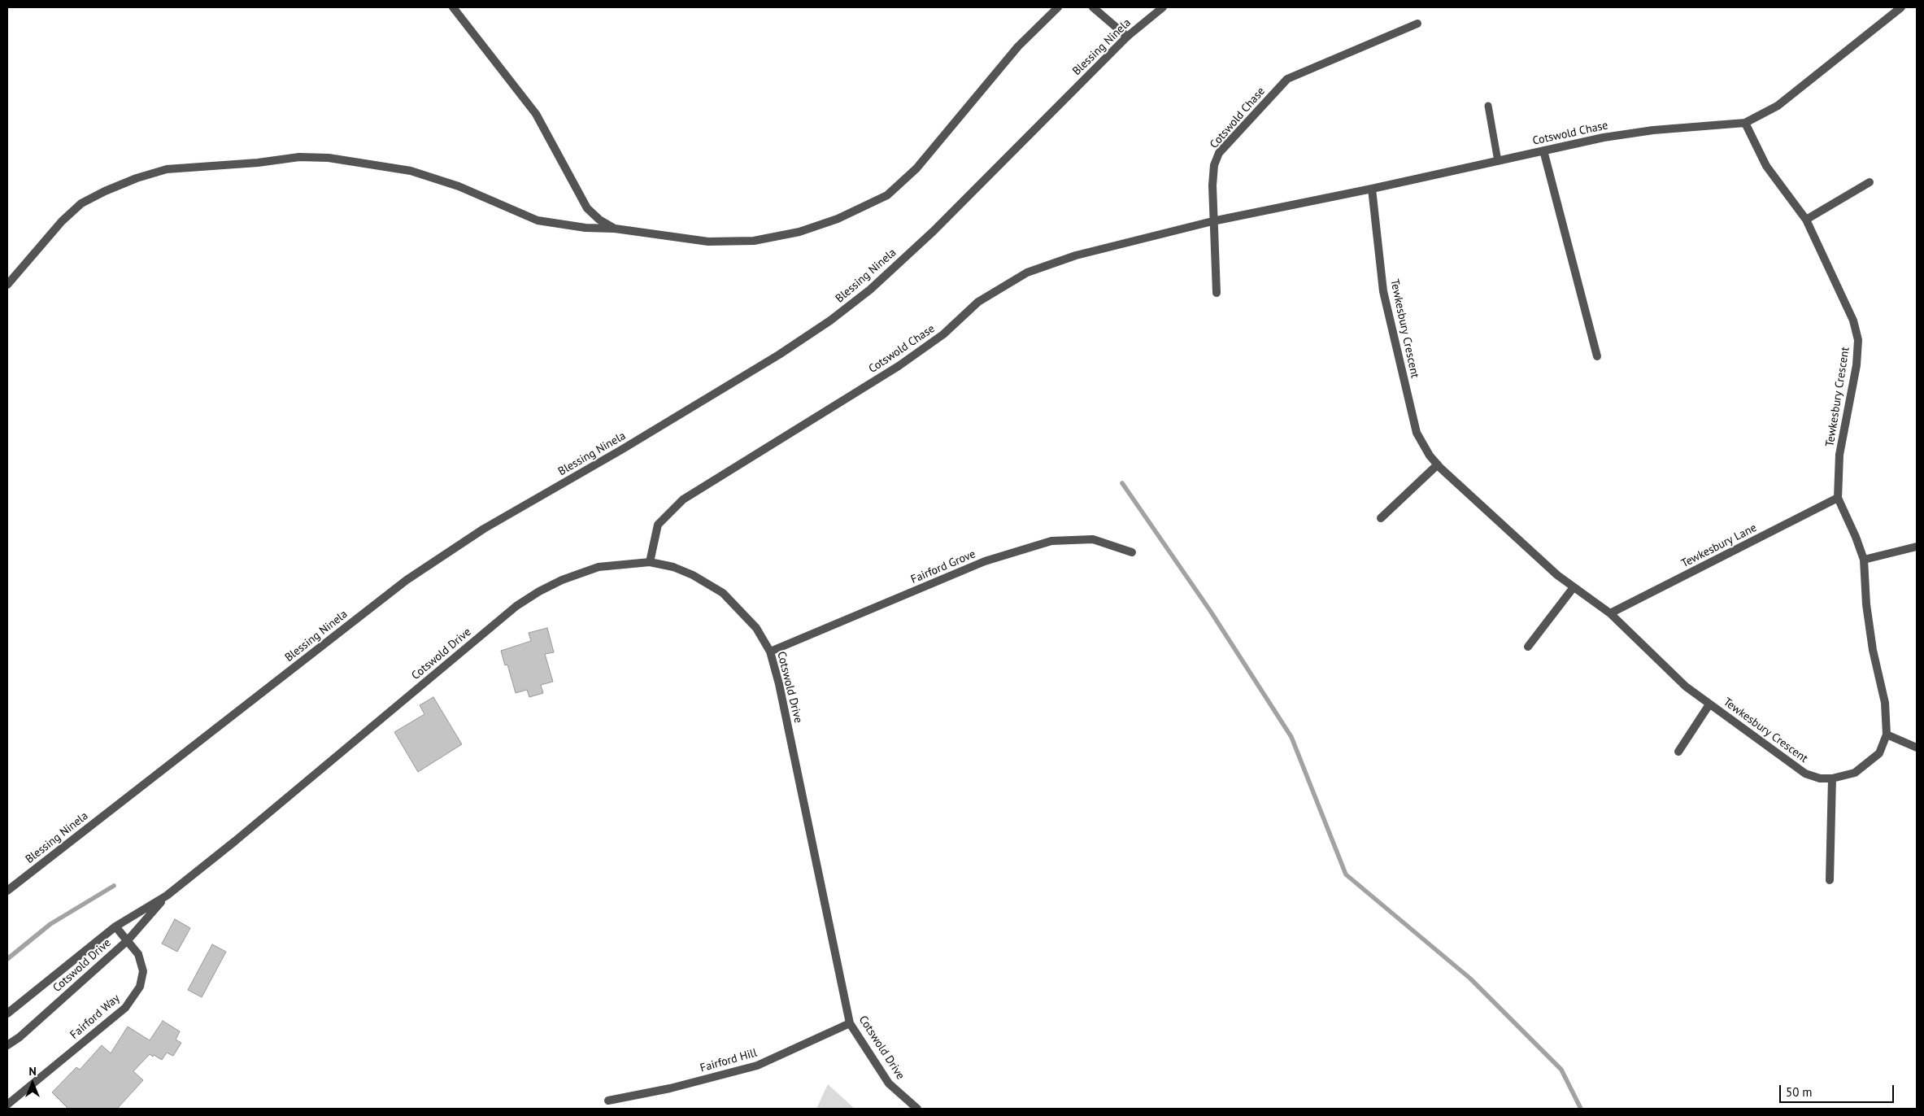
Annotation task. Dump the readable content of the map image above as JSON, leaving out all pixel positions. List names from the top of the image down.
{
  "streets": {
    "street": [
      "Blessing Ninela",
      "Cotswold Chase",
      "Tewkesbury Crescent",
      "Tewkesbury Lane",
      "Fairford Grove",
      "Cotswold Drive",
      "Fairford Way",
      "Fairford Hill"
    ]
  },
  "crossings": [
    ["Cotswold Chase", "Tewkesbury Crescent"],
    ["Cotswold Chase", "Cotswold Drive"],
    ["Tewkesbury Crescent", "Tewkesbury Lane"],
    ["Fairford Grove", "Cotswold Drive"],
    ["Cotswold Drive", "Fairford Way"],
    ["Cotswold Drive", "Fairford Hill"]
  ],
  "scale_bar": "50 m",
  "north": "top"
}
